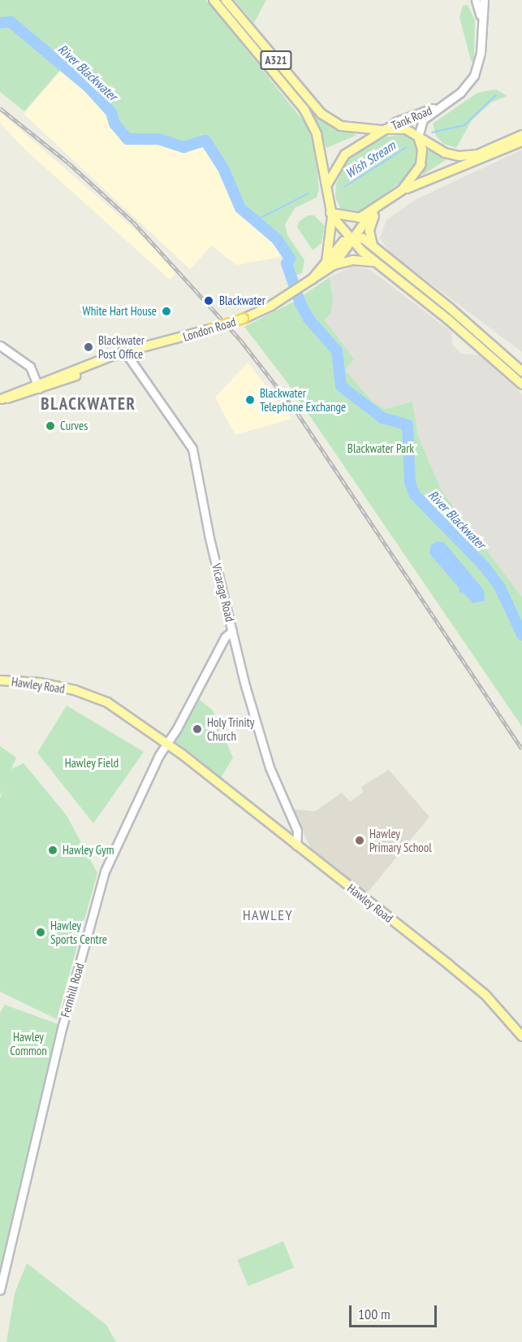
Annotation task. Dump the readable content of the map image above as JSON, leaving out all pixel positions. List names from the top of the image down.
{
  "streets": {
    "main road": ["A321", "London Road", "Hawley Road"],
    "street": ["Tank Road", "Vicarage Road", "Fernhill Road"]
  },
  "crossings": [
    ["A321", "Tank Road"],
    ["London Road", "Vicarage Road"],
    ["Vicarage Road", "Hawley Road"],
    ["Vicarage Road", "Fernhill Road"],
    ["Hawley Road", "Fernhill Road"]
  ],
  "districts": ["BLACKWATER", "HAWLEY"],
  "water": ["River Blackwater", "Wish Stream"],
  "parks": ["Blackwater Park", "Hawley Field", "Hawley Common"],
  "places": [
    "Blackwater",
    "White Hart House",
    "Blackwater Post Office",
    "Blackwater Telephone Exchange",
    "Curves",
    "Holy Trinity Church",
    "Hawley Primary School",
    "Hawley Gym",
    "Hawley Sports Centre"
  ],
  "scale_bar": "100 m"
}
